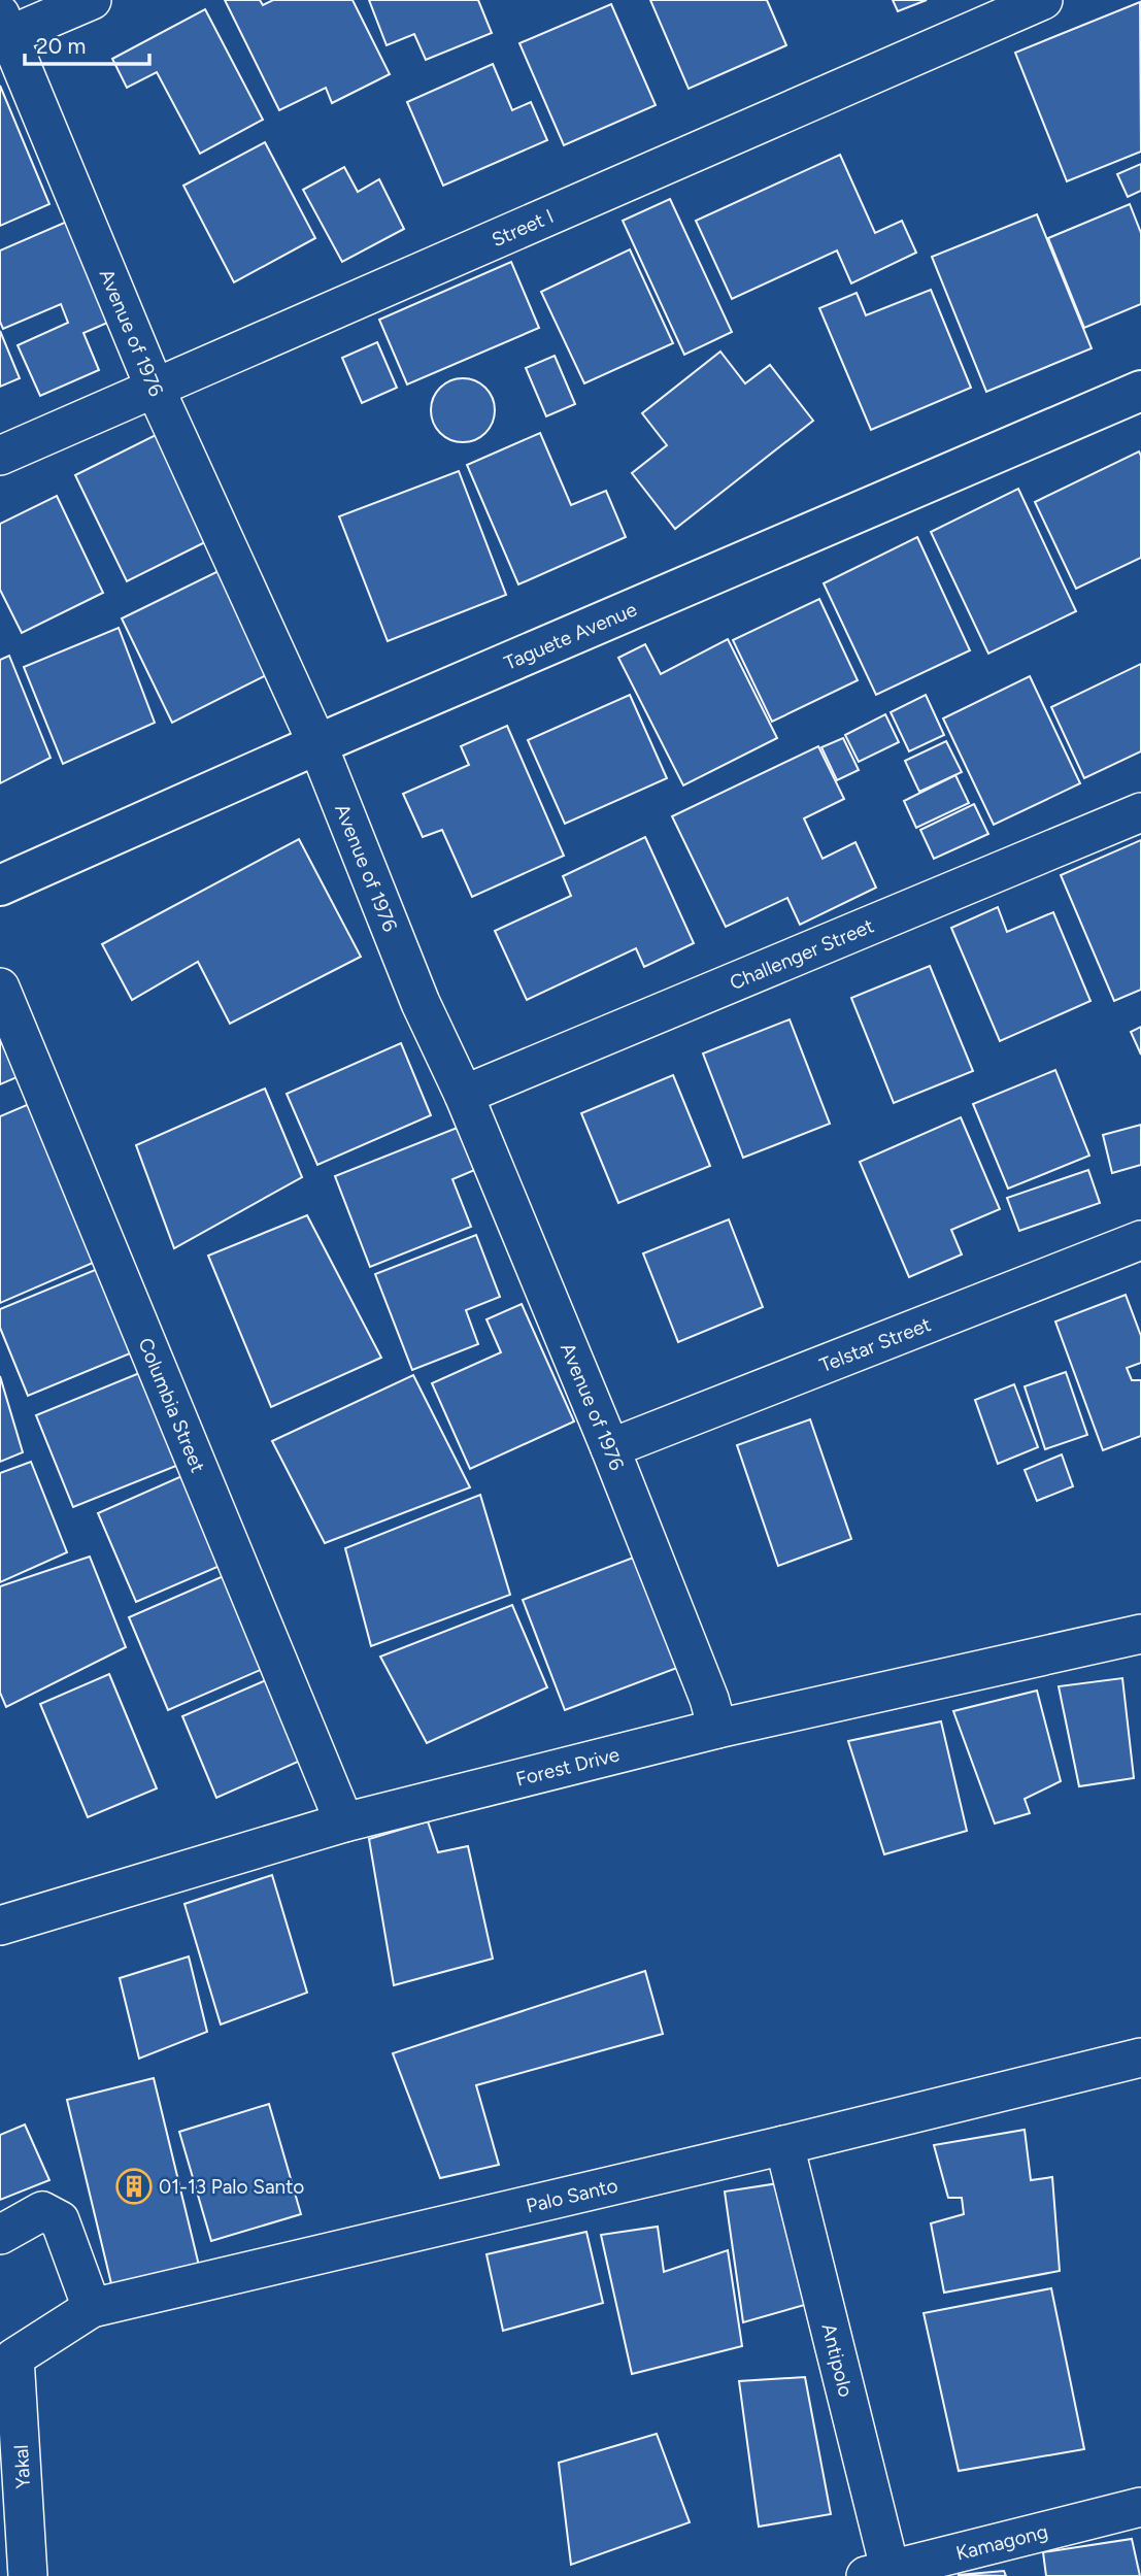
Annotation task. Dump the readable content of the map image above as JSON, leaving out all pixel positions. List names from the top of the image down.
{
  "streets": {
    "street": [
      "Street I",
      "Avenue of 1976",
      "Taguete Avenue",
      "Challenger Street",
      "Telstar Street",
      "Columbia Street",
      "Forest Drive",
      "Palo Santo",
      "Antipolo",
      "Yakal",
      "Kamagong"
    ]
  },
  "crossings": [
    ["Street I", "Avenue of 1976"],
    ["Avenue of 1976", "Taguete Avenue"],
    ["Avenue of 1976", "Challenger Street"],
    ["Avenue of 1976", "Telstar Street"],
    ["Avenue of 1976", "Forest Drive"],
    ["Columbia Street", "Forest Drive"],
    ["Palo Santo", "Antipolo"],
    ["Palo Santo", "Yakal"],
    ["Antipolo", "Kamagong"]
  ],
  "places": {
    "building": ["01-13 Palo Santo"]
  },
  "scale_bar": "20 m"
}
